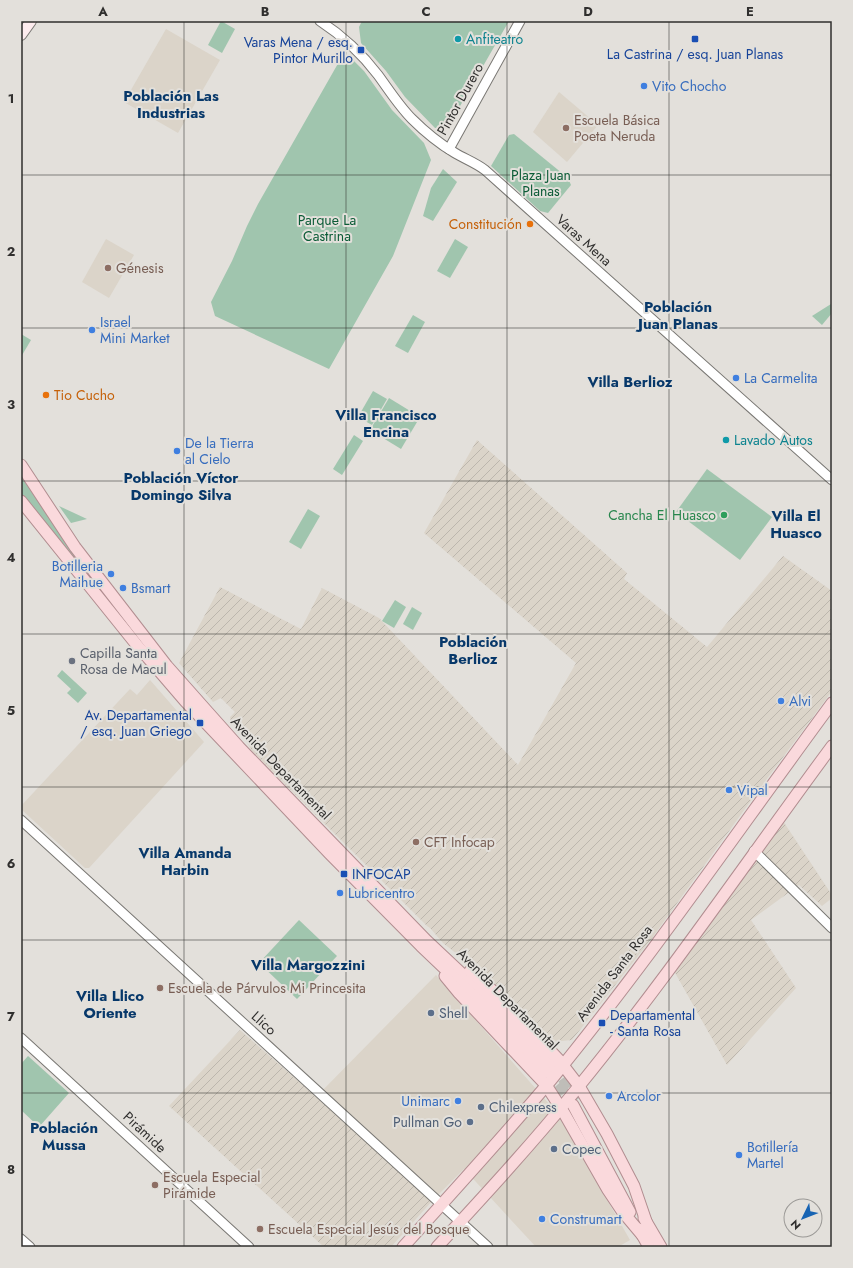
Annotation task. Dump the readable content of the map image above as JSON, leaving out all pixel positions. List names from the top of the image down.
{
  "streets": {
    "main road": ["Avenida Departamental", "Avenida Santa Rosa"],
    "street": [
      "Pintor Durero",
      "Varas Mena",
      "Llico",
      "Pirámide"
    ]
  },
  "crossings": [
    ["Pintor Durero", "Varas Mena"],
    ["Avenida Departamental", "Avenida Santa Rosa"],
    ["Avenida Santa Rosa", "Llico"]
  ],
  "districts": [
    "Población Las Industrias",
    "Población Juan Planas",
    "Villa Berlioz",
    "Villa Francisco Encina",
    "Población Víctor Domingo Silva",
    "Villa El Huasco",
    "Población Berlioz",
    "Villa Amanda Harbin",
    "Villa Margozzini",
    "Villa Llico Oriente",
    "Población Mussa"
  ],
  "parks": ["Plaza Juan Planas", "Parque La Castrina"],
  "places": {
    "other": [
      "Anfiteatro",
      "Vito Chocho",
      "Escuela Básica Poeta Neruda",
      "Constitución",
      "Génesis",
      "Israel Mini Market",
      "La Carmelita",
      "Tio Cucho",
      "Lavado Autos",
      "De la Tierra al Cielo",
      "Cancha El Huasco",
      "Botilleria Maihue",
      "Bsmart",
      "Capilla Santa Rosa de Macul",
      "Alvi",
      "Vipal",
      "CFT Infocap",
      "Lubricentro",
      "Escuela de Párvulos Mi Princesita",
      "Shell",
      "Arcolor",
      "Unimarc",
      "Chilexpress",
      "Pullman Go",
      "Copec",
      "Botillería Martel",
      "Escuela Especial Pirámide",
      "Construmart",
      "Escuela Especial Jesús del Bosque"
    ],
    "transit": [
      "La Castrina / esq. Juan Planas",
      "Varas Mena / esq. Pintor Murillo",
      "Av. Departamental / esq. Juan Griego",
      "INFOCAP",
      "Departamental - Santa Rosa"
    ]
  },
  "north": "bottom left",
  "grid": {
    "columns": [
      "A",
      "B",
      "C",
      "D",
      "E"
    ],
    "rows": [
      "1",
      "2",
      "3",
      "4",
      "5",
      "6",
      "7",
      "8"
    ]
  }
}
